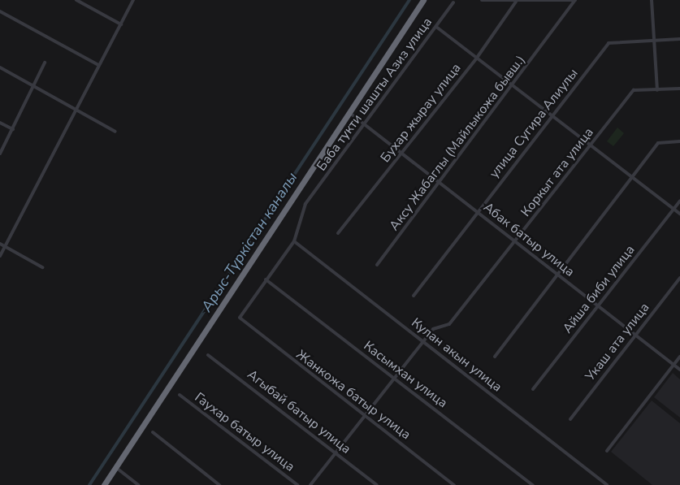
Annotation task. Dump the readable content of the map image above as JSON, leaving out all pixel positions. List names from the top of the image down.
{
  "streets": {
    "street": [
      "Баба тукти шашты Азиз улица",
      "Бухар жырау улица",
      "улица Сугира Алиулы",
      "Аксу Жабаглы (Майлыкожа бывш.)",
      "Коркыт ата улица",
      "Абак батыр улица",
      "Айша биби улица",
      "Укаш ата улица",
      "Кулан акын улица",
      "Касымхан улица",
      "Жанкожа батыр улица",
      "Агыбай батыр улица",
      "Гаухар батыр улица"
    ]
  },
  "crossings": [
    ["Баба тукти шашты Азиз улица", "Абак батыр улица"],
    ["Баба тукти шашты Азиз улица", "Кулан акын улица"],
    ["Баба тукти шашты Азиз улица", "Касымхан улица"],
    ["Баба тукти шашты Азиз улица", "Жанкожа батыр улица"],
    ["Бухар жырау улица", "Абак батыр улица"],
    ["улица Сугира Алиулы", "Абак батыр улица"],
    ["Аксу Жабаглы (Майлыкожа бывш.)", "Абак батыр улица"],
    ["Коркыт ата улица", "Абак батыр улица"],
    ["Коркыт ата улица", "Кулан акын улица"],
    ["Абак батыр улица", "Айша биби улица"],
    ["Абак батыр улица", "Укаш ата улица"]
  ],
  "water": ["Арыс-Түркістан каналы"]
}
